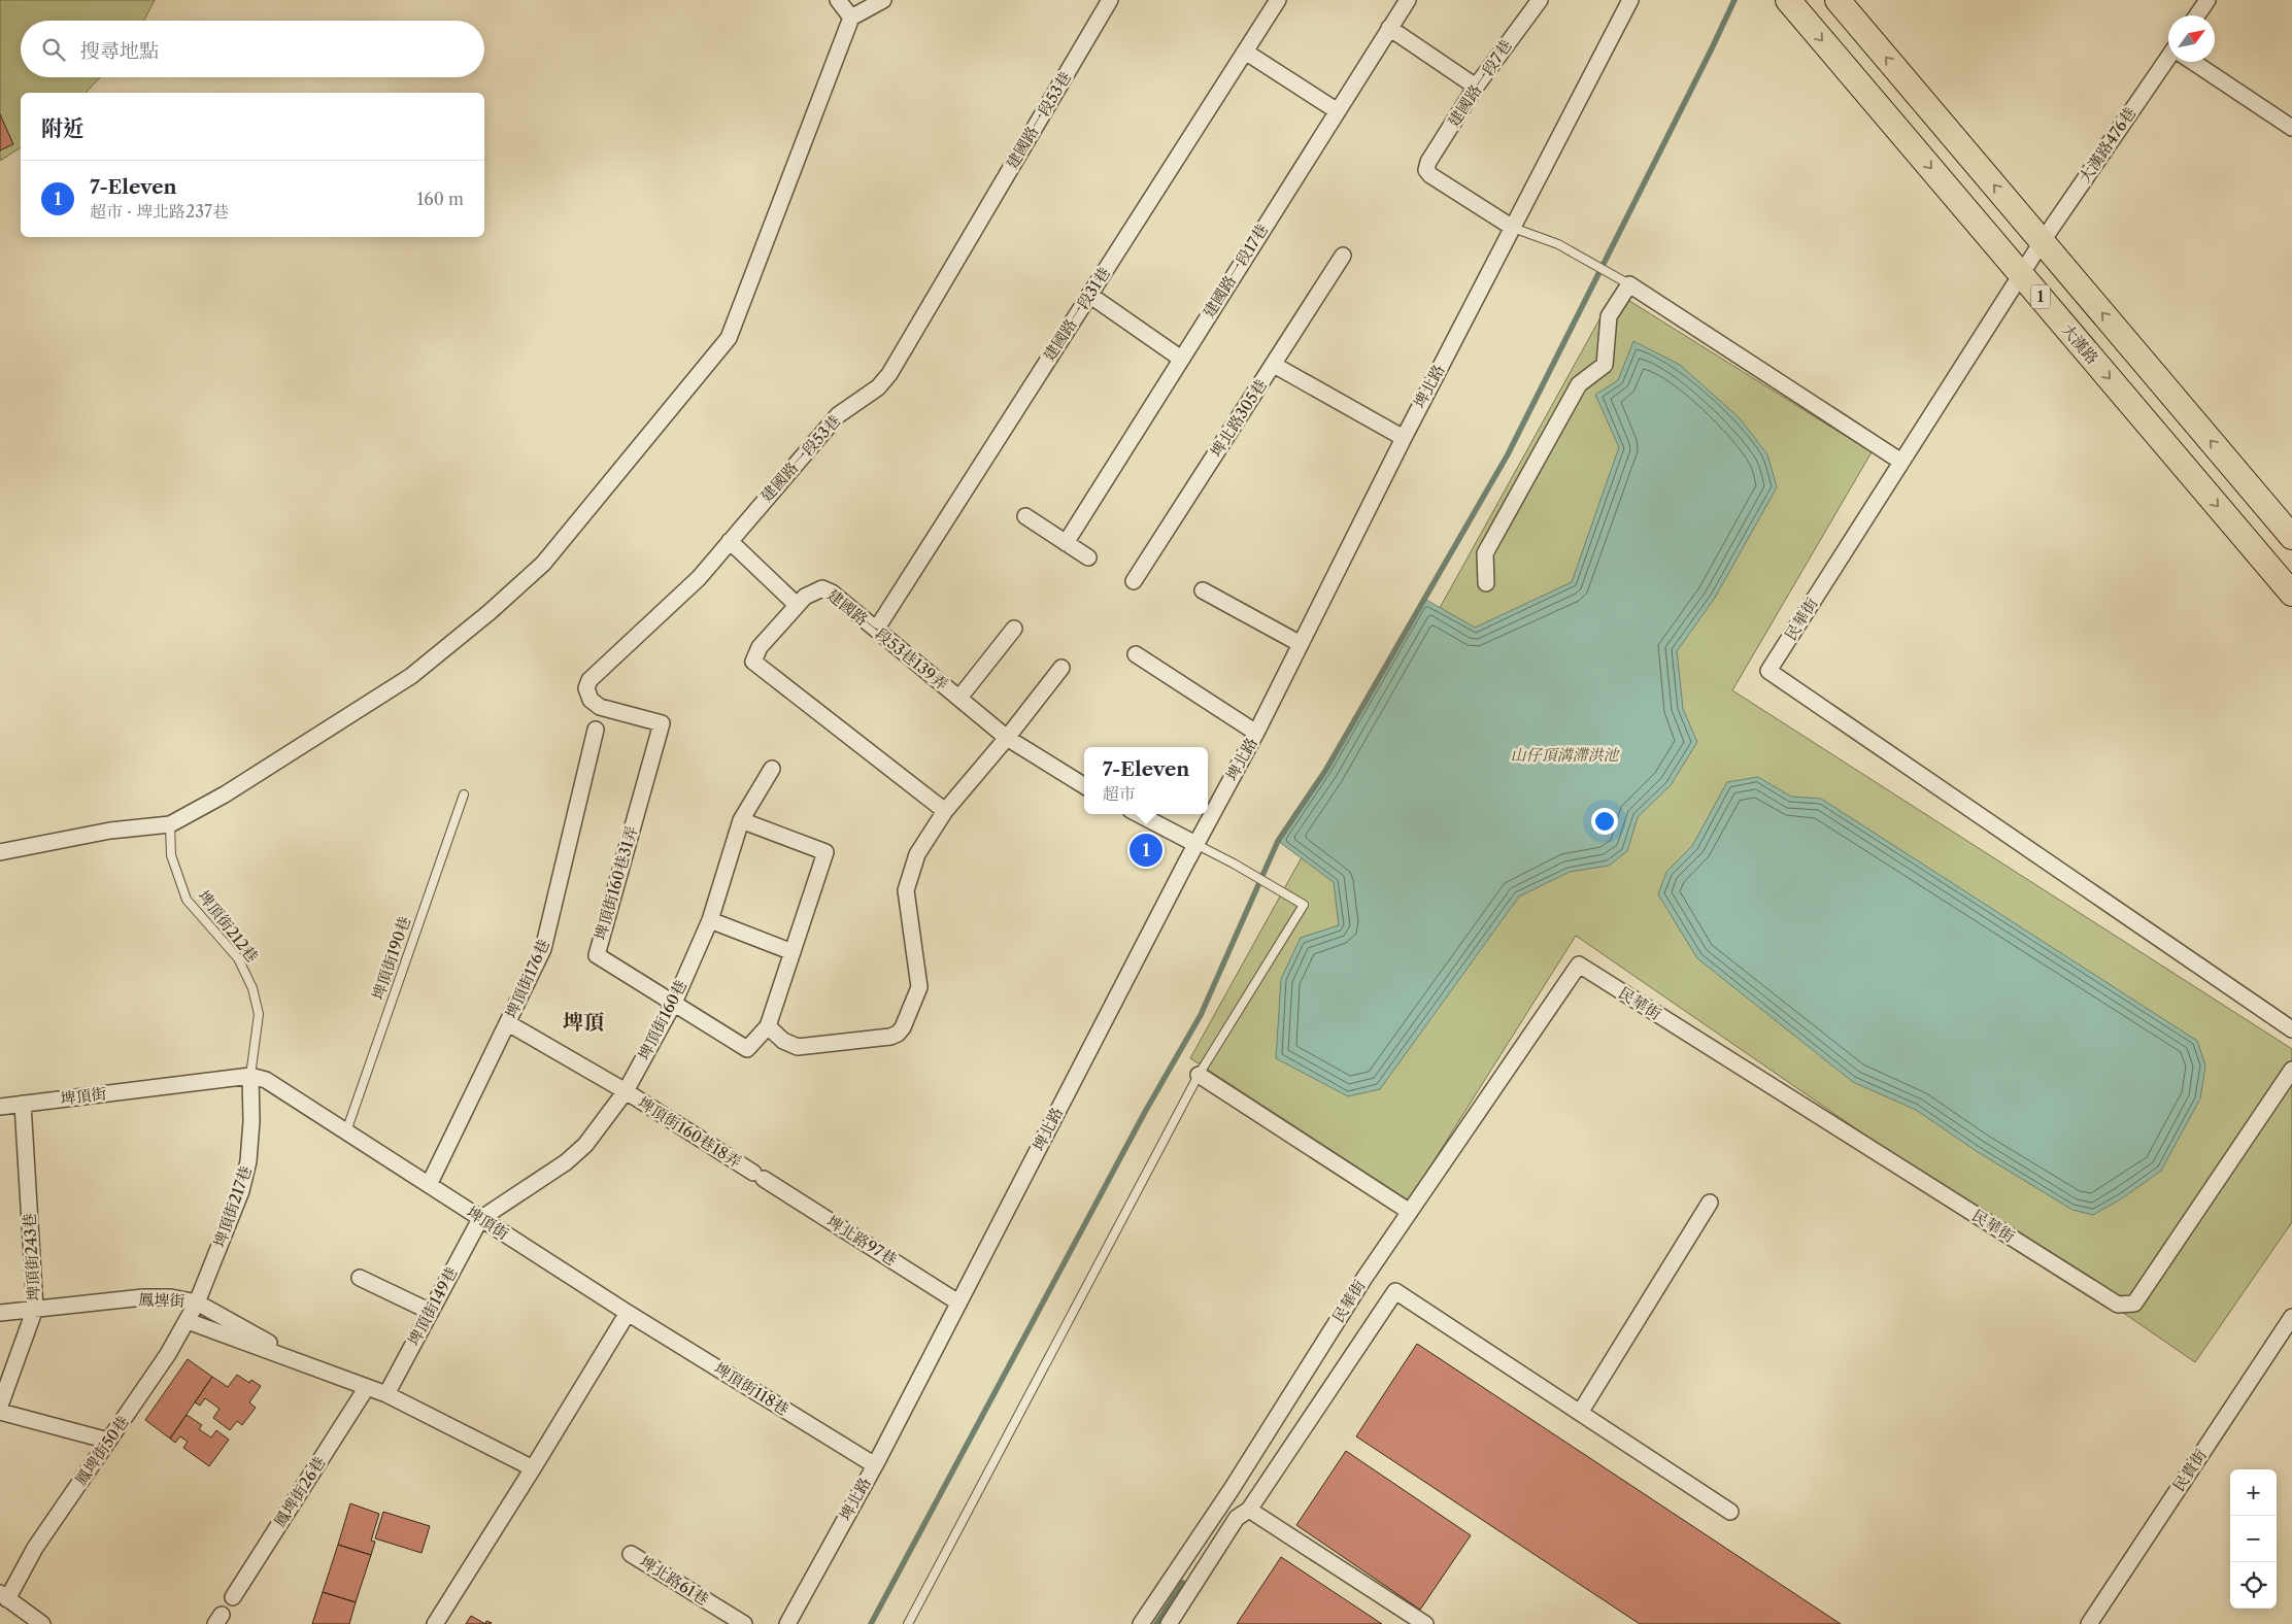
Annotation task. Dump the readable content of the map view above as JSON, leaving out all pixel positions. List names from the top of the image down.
{
  "streets": {
    "main road": ["1", "大漢路"],
    "street": [
      "建國路一段7巷",
      "建國路一段53巷",
      "大漢路476巷",
      "建國路一段17巷",
      "建國路一段31巷",
      "埤北路",
      "埤北路305巷",
      "民華街",
      "建國路一段53巷139弄",
      "埤頂街160巷31弄",
      "埤頂街176巷",
      "埤頂街160巷",
      "埤頂街",
      "埤頂街160巷18弄",
      "埤頂街217巷",
      "埤北路97巷",
      "埤頂街243巷",
      "鳳埤街",
      "埤頂街149巷",
      "埤頂街118巷",
      "鳳埤街50巷",
      "民貴街",
      "鳳埤街26巷",
      "埤北路61巷"
    ],
    "lane": ["埤頂街212巷", "埤頂街190巷"]
  },
  "crossings": [
    ["建國路一段7巷", "埤北路"],
    ["建國路一段53巷", "埤頂街160巷31弄"],
    ["大漢路476巷", "1"],
    ["大漢路476巷", "民華街"],
    ["1", "民華街"],
    ["建國路一段31巷", "建國路一段53巷139弄"],
    ["大漢路", "民華街"],
    ["埤北路", "埤北路97巷"],
    ["埤北路", "埤頂街118巷"],
    ["埤頂街160巷31弄", "埤頂街160巷"],
    ["埤頂街212巷", "埤頂街"],
    ["埤頂街212巷", "埤頂街217巷"],
    ["埤頂街190巷", "埤頂街"],
    ["埤頂街176巷", "埤頂街"],
    ["埤頂街176巷", "埤頂街160巷18弄"],
    ["埤頂街160巷", "埤頂街"],
    ["埤頂街160巷", "埤頂街160巷18弄"],
    ["埤頂街160巷", "埤頂街149巷"],
    ["埤頂街", "埤頂街217巷"],
    ["埤頂街", "埤頂街243巷"],
    ["埤頂街", "埤頂街149巷"],
    ["埤頂街", "埤頂街118巷"],
    ["埤頂街160巷18弄", "埤北路97巷"],
    ["埤頂街217巷", "鳳埤街"],
    ["埤頂街217巷", "鳳埤街50巷"],
    ["埤頂街243巷", "鳳埤街"],
    ["鳳埤街", "埤頂街149巷"],
    ["鳳埤街", "鳳埤街50巷"],
    ["鳳埤街", "鳳埤街26巷"]
  ],
  "districts": ["埤頂"],
  "parks": ["山仔頂溝滯洪池"],
  "north": "top right",
  "page": {
    "search": "搜尋地點",
    "heading": "附近",
    "list": [
      {
        "mark": "1",
        "name": "7-Eleven",
        "note": "超市 · 埤北路237巷",
        "value": "160 m"
      }
    ],
    "popup": ["7-Eleven", "超市"],
    "pins": "1",
    "map_buttons": ["+", "−"]
  }
}
